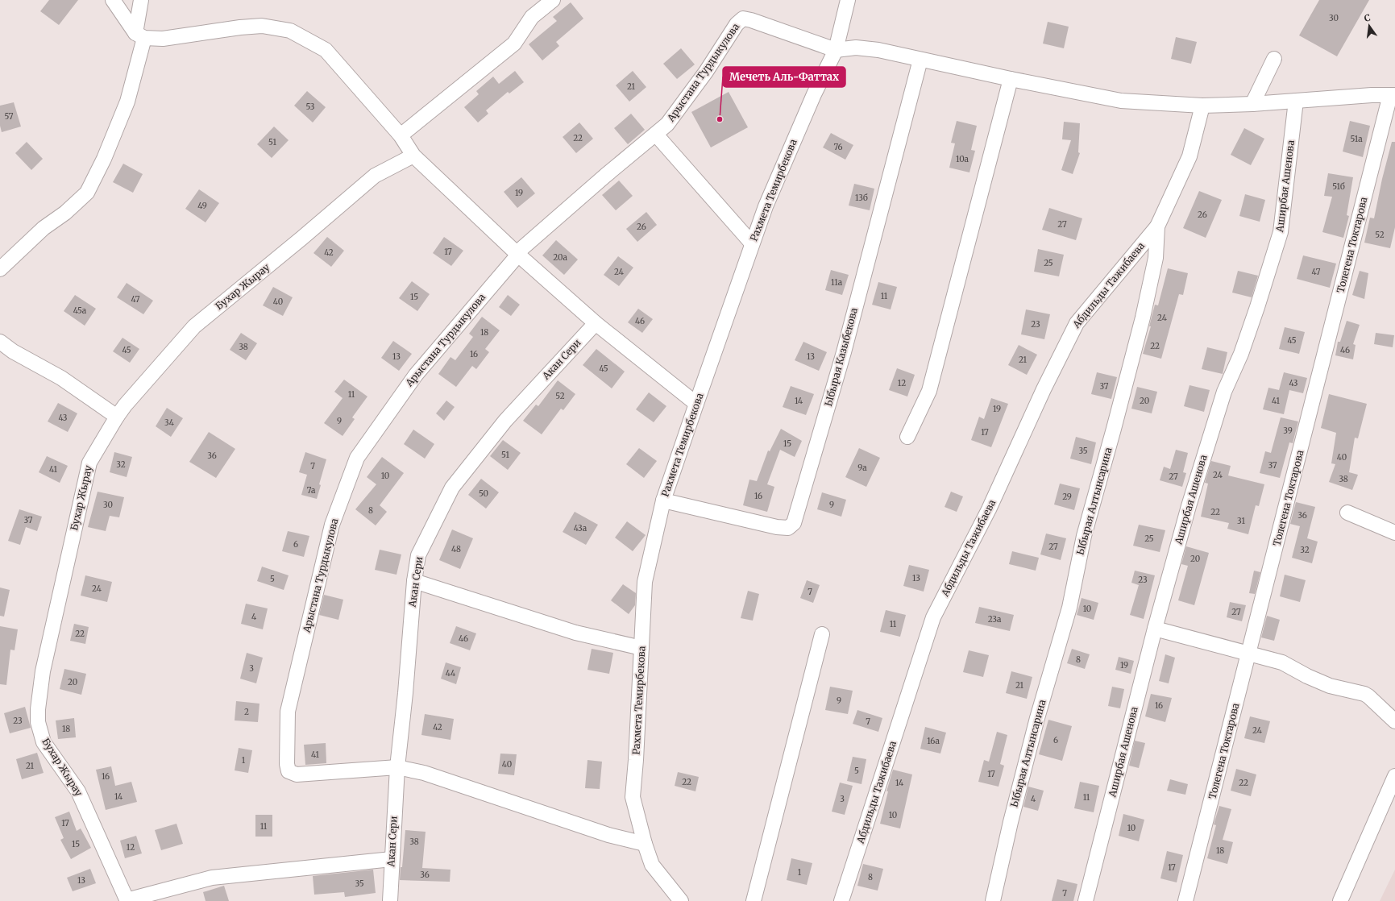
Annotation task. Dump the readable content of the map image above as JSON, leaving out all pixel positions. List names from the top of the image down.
{
  "streets": {
    "street": [
      "Арыстана Турдыкулова",
      "Аширбая Ашенова",
      "Рахмета Темирбекова",
      "Толегена Токтарова",
      "Абдильды Тажибаева",
      "Бухар Жырау",
      "Ыбырая Казыбекова",
      "Акан Сери",
      "Ыбырая Алтынсарина"
    ]
  },
  "crossings": [
    ["Арыстана Турдыкулова", "Рахмета Темирбекова"],
    ["Арыстана Турдыкулова", "Акан Сери"],
    ["Рахмета Темирбекова", "Ыбырая Казыбекова"],
    ["Абдильды Тажибаева", "Ыбырая Алтынсарина"]
  ],
  "places": ["Мечеть Аль-Фаттах"],
  "house_numbers": [
    "30",
    "21",
    "53",
    "57",
    "22",
    "51а",
    "51",
    "76",
    "10а",
    "51б",
    "19",
    "13б",
    "49",
    "26",
    "27",
    "26",
    "52",
    "17",
    "42",
    "20а",
    "25",
    "24",
    "47",
    "11а",
    "11",
    "15",
    "47",
    "40",
    "45а",
    "24",
    "46",
    "23",
    "18",
    "45",
    "22",
    "38",
    "45",
    "46",
    "16",
    "13",
    "13",
    "21",
    "45",
    "12",
    "43",
    "37",
    "11",
    "52",
    "14",
    "20",
    "41",
    "19",
    "43",
    "9",
    "34",
    "39",
    "17",
    "15",
    "35",
    "51",
    "36",
    "40",
    "32",
    "37",
    "7",
    "9а",
    "41",
    "24",
    "10",
    "27",
    "38",
    "7а",
    "50",
    "16",
    "29",
    "30",
    "9",
    "8",
    "22",
    "36",
    "37",
    "31",
    "43а",
    "25",
    "6",
    "27",
    "48",
    "32",
    "20",
    "13",
    "5",
    "23",
    "24",
    "7",
    "10",
    "27",
    "4",
    "23а",
    "11",
    "22",
    "46",
    "8",
    "19",
    "3",
    "44",
    "20",
    "21",
    "9",
    "16",
    "2",
    "23",
    "7",
    "42",
    "18",
    "24",
    "6",
    "16а",
    "41",
    "1",
    "40",
    "21",
    "5",
    "17",
    "16",
    "22",
    "14",
    "22",
    "14",
    "11",
    "3",
    "4",
    "10",
    "17",
    "11",
    "10",
    "38",
    "15",
    "12",
    "18",
    "17",
    "1",
    "36",
    "8",
    "13",
    "35",
    "7"
  ],
  "north": "top"
}
